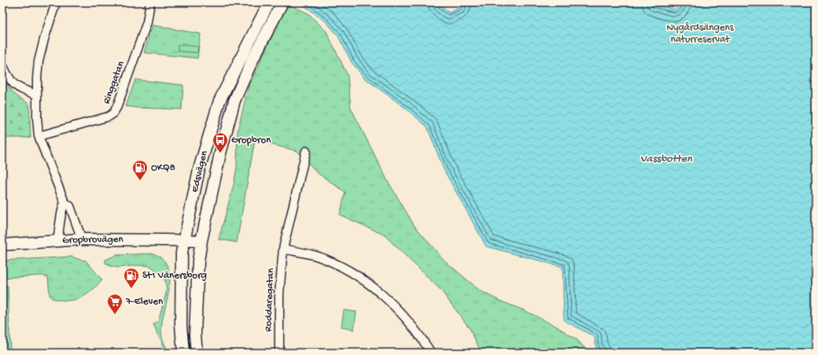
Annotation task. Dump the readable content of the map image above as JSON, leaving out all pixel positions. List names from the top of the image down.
{
  "streets": {
    "main road": ["Edsvägen", "Gropbrovägen"],
    "street": ["Ringgatan", "Roddaregatan"]
  },
  "crossings": [
    ["Edsvägen", "Gropbrovägen"]
  ],
  "water": ["Vassbotten"],
  "parks": ["Nygårdsängens naturreservat"],
  "places": {
    "bus stop": ["Gropbron"],
    "fuel station": ["OKQ8", "St1 Vänersborg"],
    "supermarket": ["7-Eleven"]
  }
}
